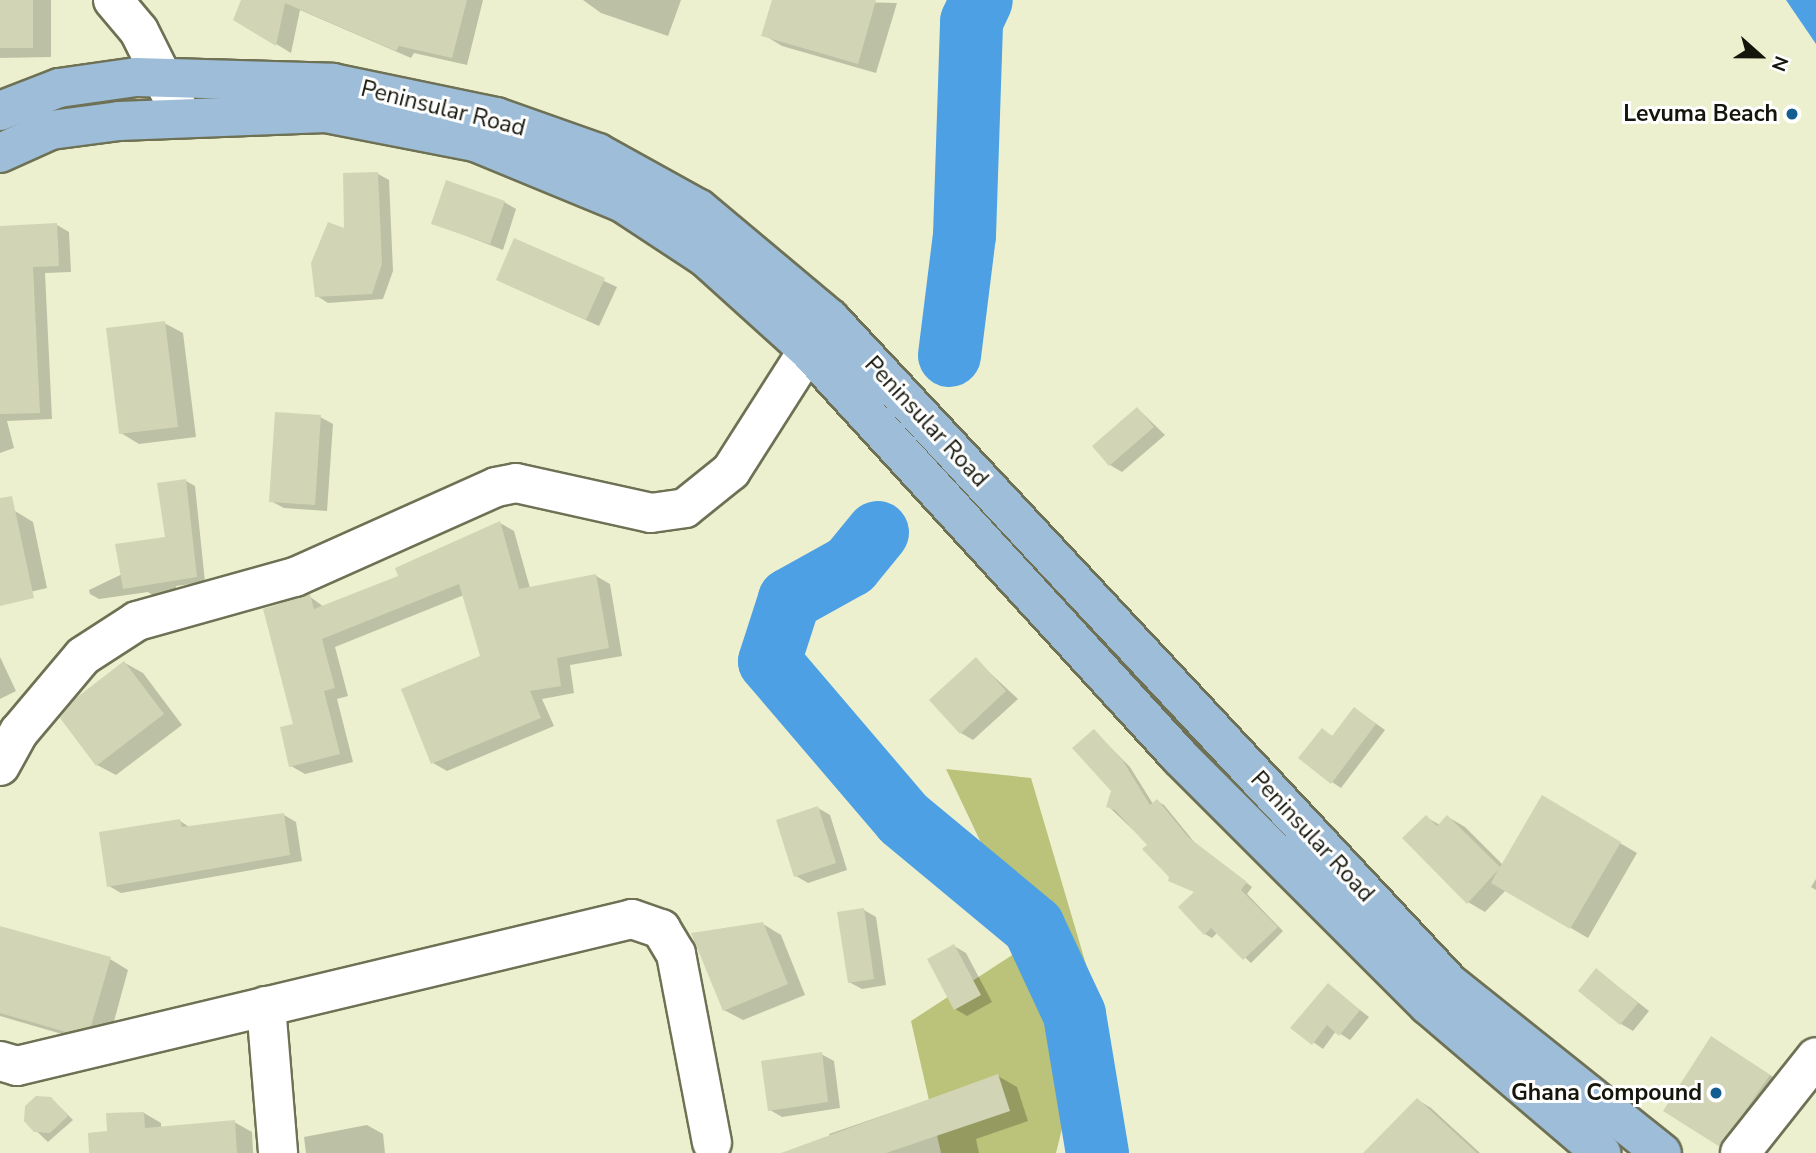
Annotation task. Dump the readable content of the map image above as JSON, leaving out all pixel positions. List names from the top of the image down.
{
  "streets": {
    "main road": ["Peninsular Road"]
  },
  "places": ["Levuma Beach", "Ghana Compound"],
  "north": "right"
}
